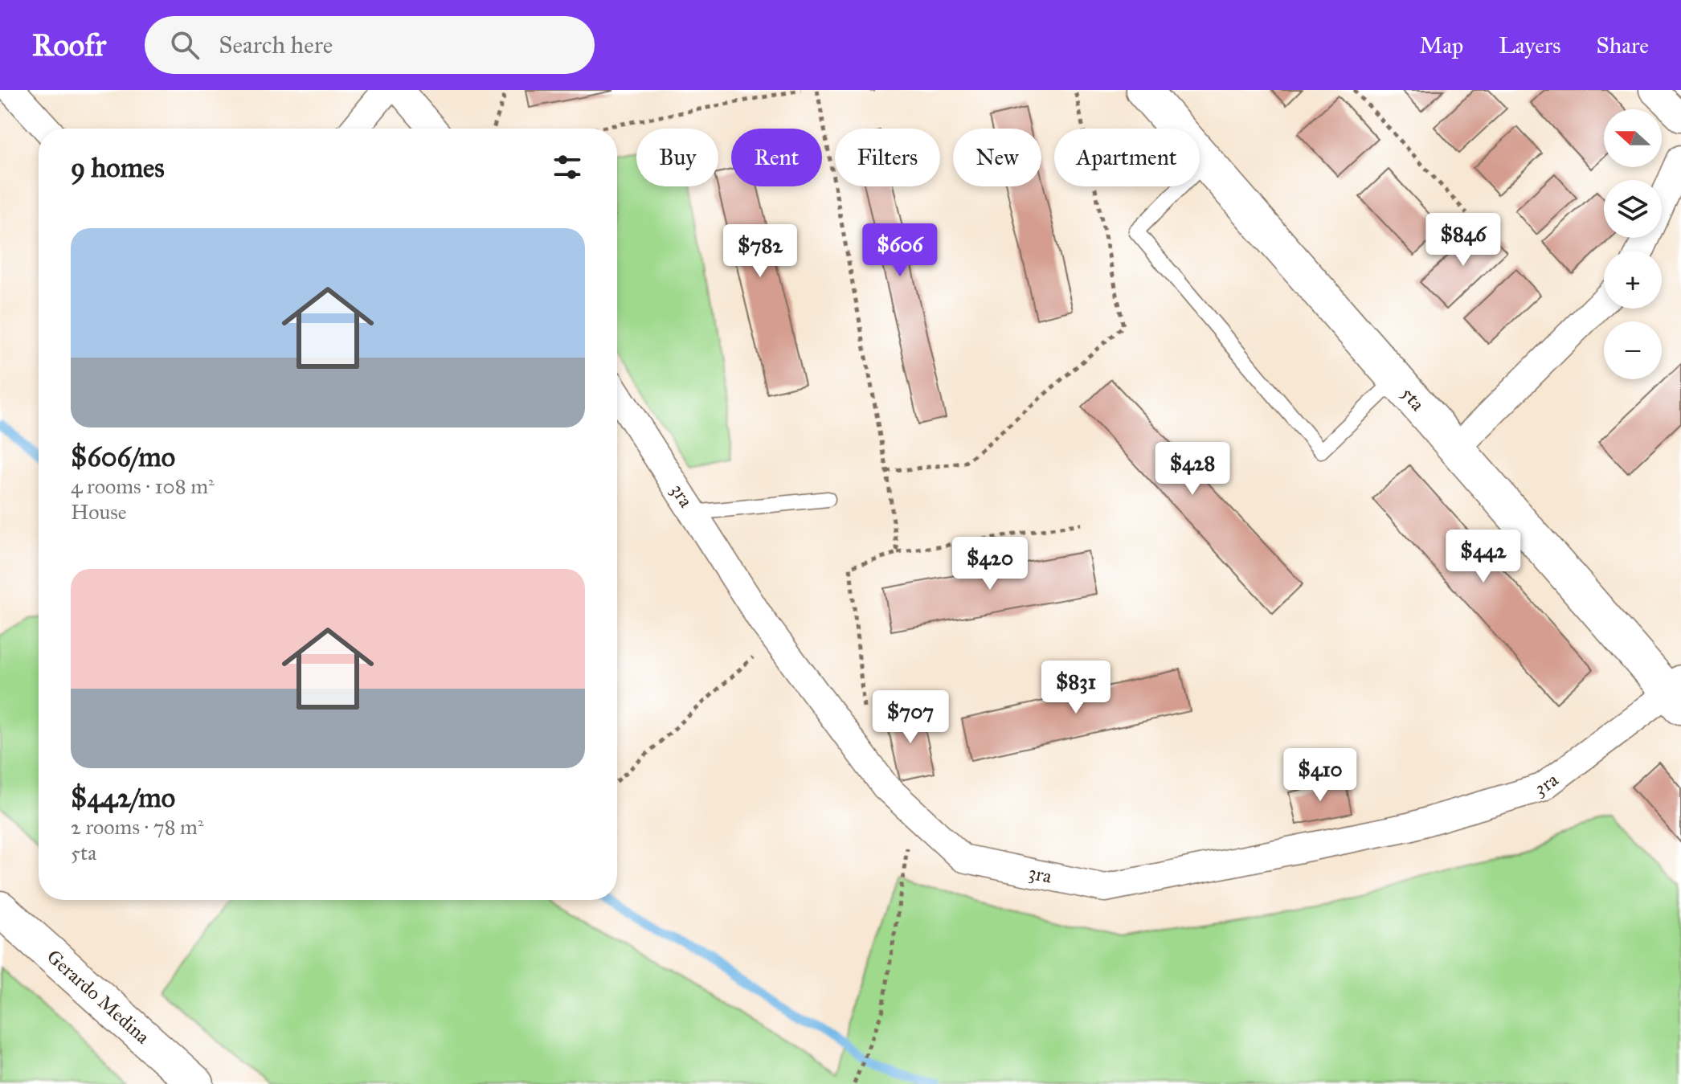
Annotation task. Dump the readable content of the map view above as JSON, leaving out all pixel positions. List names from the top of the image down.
{
  "streets": {
    "street": ["5ta", "3ra", "Gerardo Medina"]
  },
  "crossings": [
    ["5ta", "3ra"]
  ],
  "north": "left",
  "page": {
    "header": "Roofr",
    "search": "Search here",
    "nav": ["Map", "Layers", "Share"],
    "map_buttons": ["+", "−"],
    "chip": [
      "Buy",
      "Rent",
      "Filters",
      "New",
      "Apartment"
    ],
    "heading": "9 homes",
    "list": [
      {
        "name": "$606/mo",
        "note": "4 rooms · 108 m² · House"
      },
      {
        "name": "$442/mo",
        "note": "2 rooms · 78 m² · 5ta"
      }
    ],
    "price": [
      "$846",
      "$606",
      "$782",
      "$428",
      "$442",
      "$420",
      "$831",
      "$707",
      "$410"
    ]
  }
}
